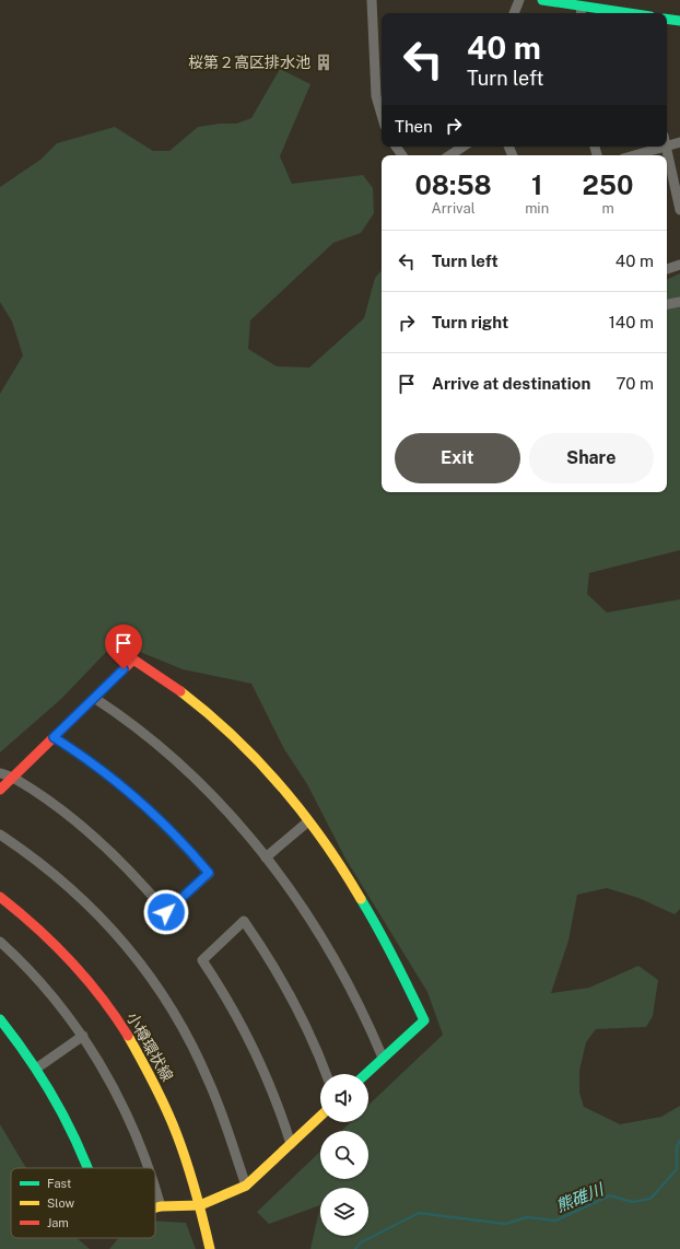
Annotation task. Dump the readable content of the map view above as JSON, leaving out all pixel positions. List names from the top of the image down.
{
  "streets": {
    "street": ["小樽環状線"]
  },
  "water": ["熊碓川"],
  "places": {
    "building": ["桜第２高区排水池"]
  },
  "legend": ["Fast", "Slow", "Jam"],
  "page": {
    "turn": ["40 m", "Turn left"],
    "then": "Then",
    "eta": [
      "08:58",
      "Arrival",
      "1",
      "min",
      "250",
      "m"
    ],
    "list": [
      {
        "name": "Turn left",
        "value": "40 m"
      },
      {
        "name": "Turn right",
        "value": "140 m"
      },
      {
        "name": "Arrive at destination",
        "value": "70 m"
      }
    ],
    "buttons": ["Exit", "Share"]
  }
}
